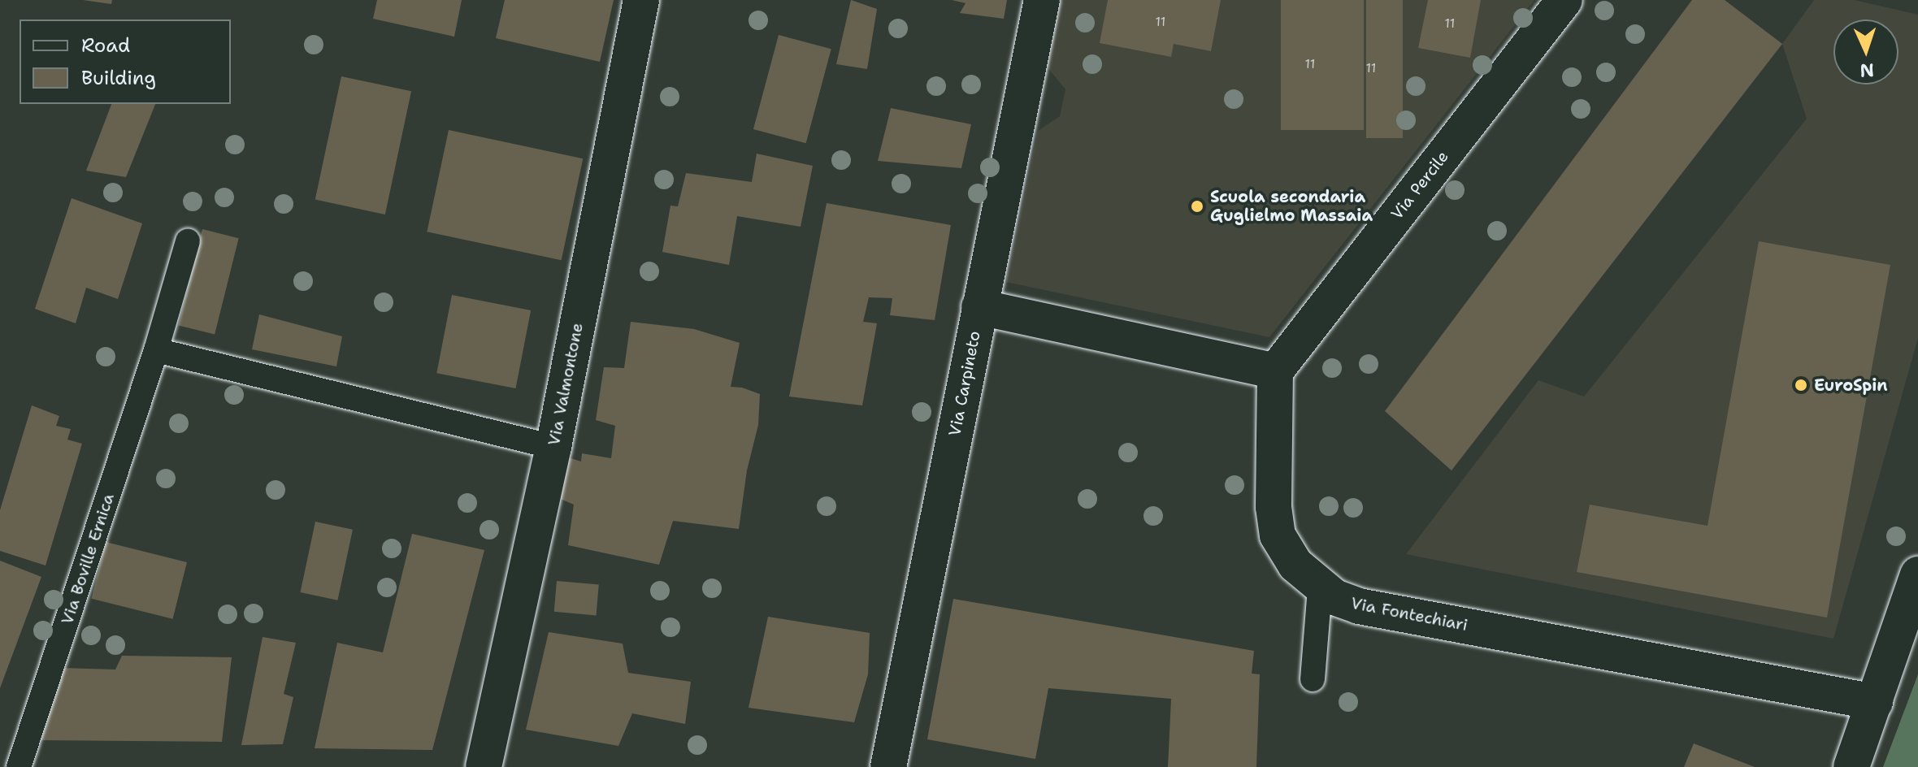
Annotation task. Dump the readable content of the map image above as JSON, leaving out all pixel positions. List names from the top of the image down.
{
  "streets": {
    "street": [
      "Via Percile",
      "Via Carpineto",
      "Via Valmontone",
      "Via Fontechiari"
    ],
    "lane": ["Via Boville Ernica"]
  },
  "crossings": [
    ["Via Percile", "Via Fontechiari"]
  ],
  "places": ["Scuola secondaria Guglielmo Massaia", "EuroSpin"],
  "house_numbers": [
    "11",
    "11",
    "11",
    "11"
  ],
  "legend": ["Road", "Building"],
  "north": "bottom"
}
